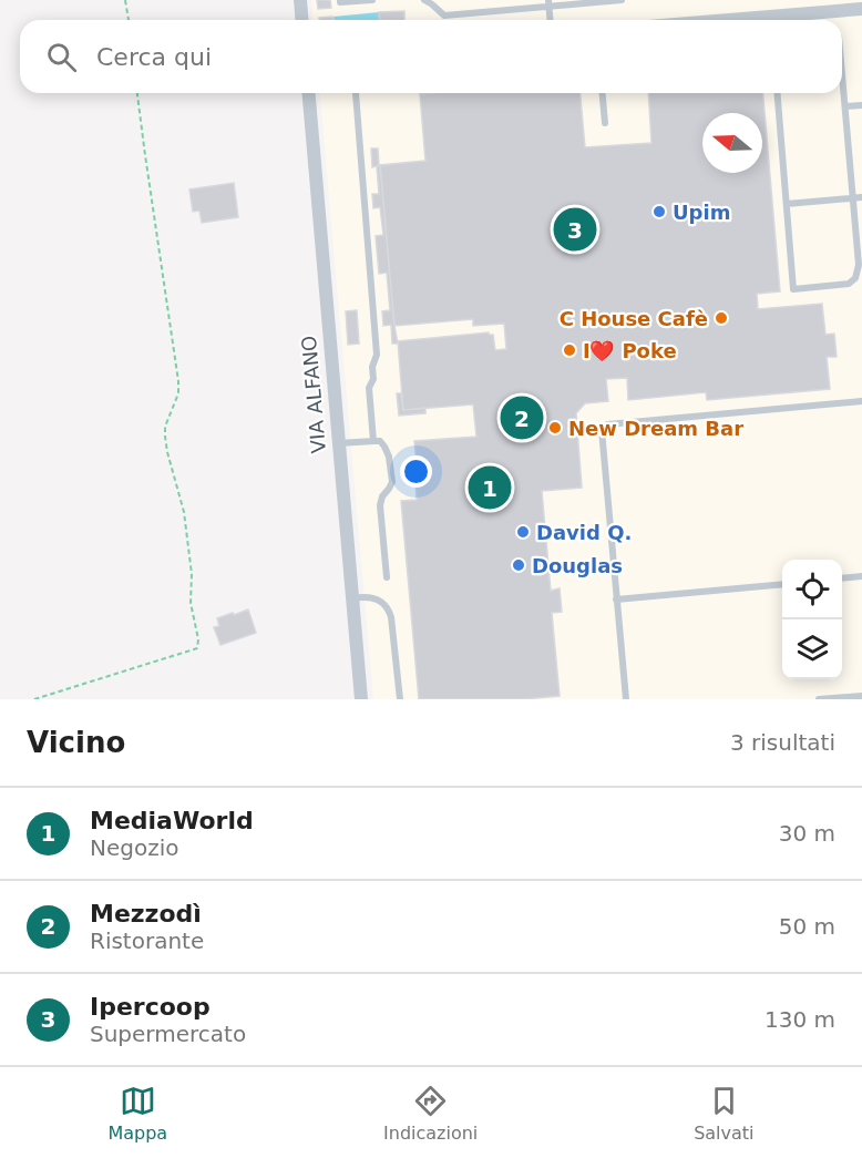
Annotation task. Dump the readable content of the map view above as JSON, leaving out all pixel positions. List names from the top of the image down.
{
  "streets": {
    "street": ["VIA ALFANO"]
  },
  "places": [
    "Upim",
    "C House Cafè",
    "I❤️ Poke",
    "New Dream Bar",
    "David Q.",
    "Douglas"
  ],
  "north": "left",
  "page": {
    "search": "Cerca qui",
    "pins": ["3", "2", "1"],
    "heading": ["Vicino", "3 risultati"],
    "list": [
      {
        "mark": "1",
        "name": "MediaWorld",
        "note": "Negozio",
        "value": "30 m"
      },
      {
        "mark": "2",
        "name": "Mezzodì",
        "note": "Ristorante",
        "value": "50 m"
      },
      {
        "mark": "3",
        "name": "Ipercoop",
        "note": "Supermercato",
        "value": "130 m"
      }
    ],
    "nav": ["Mappa", "Indicazioni", "Salvati"]
  }
}
